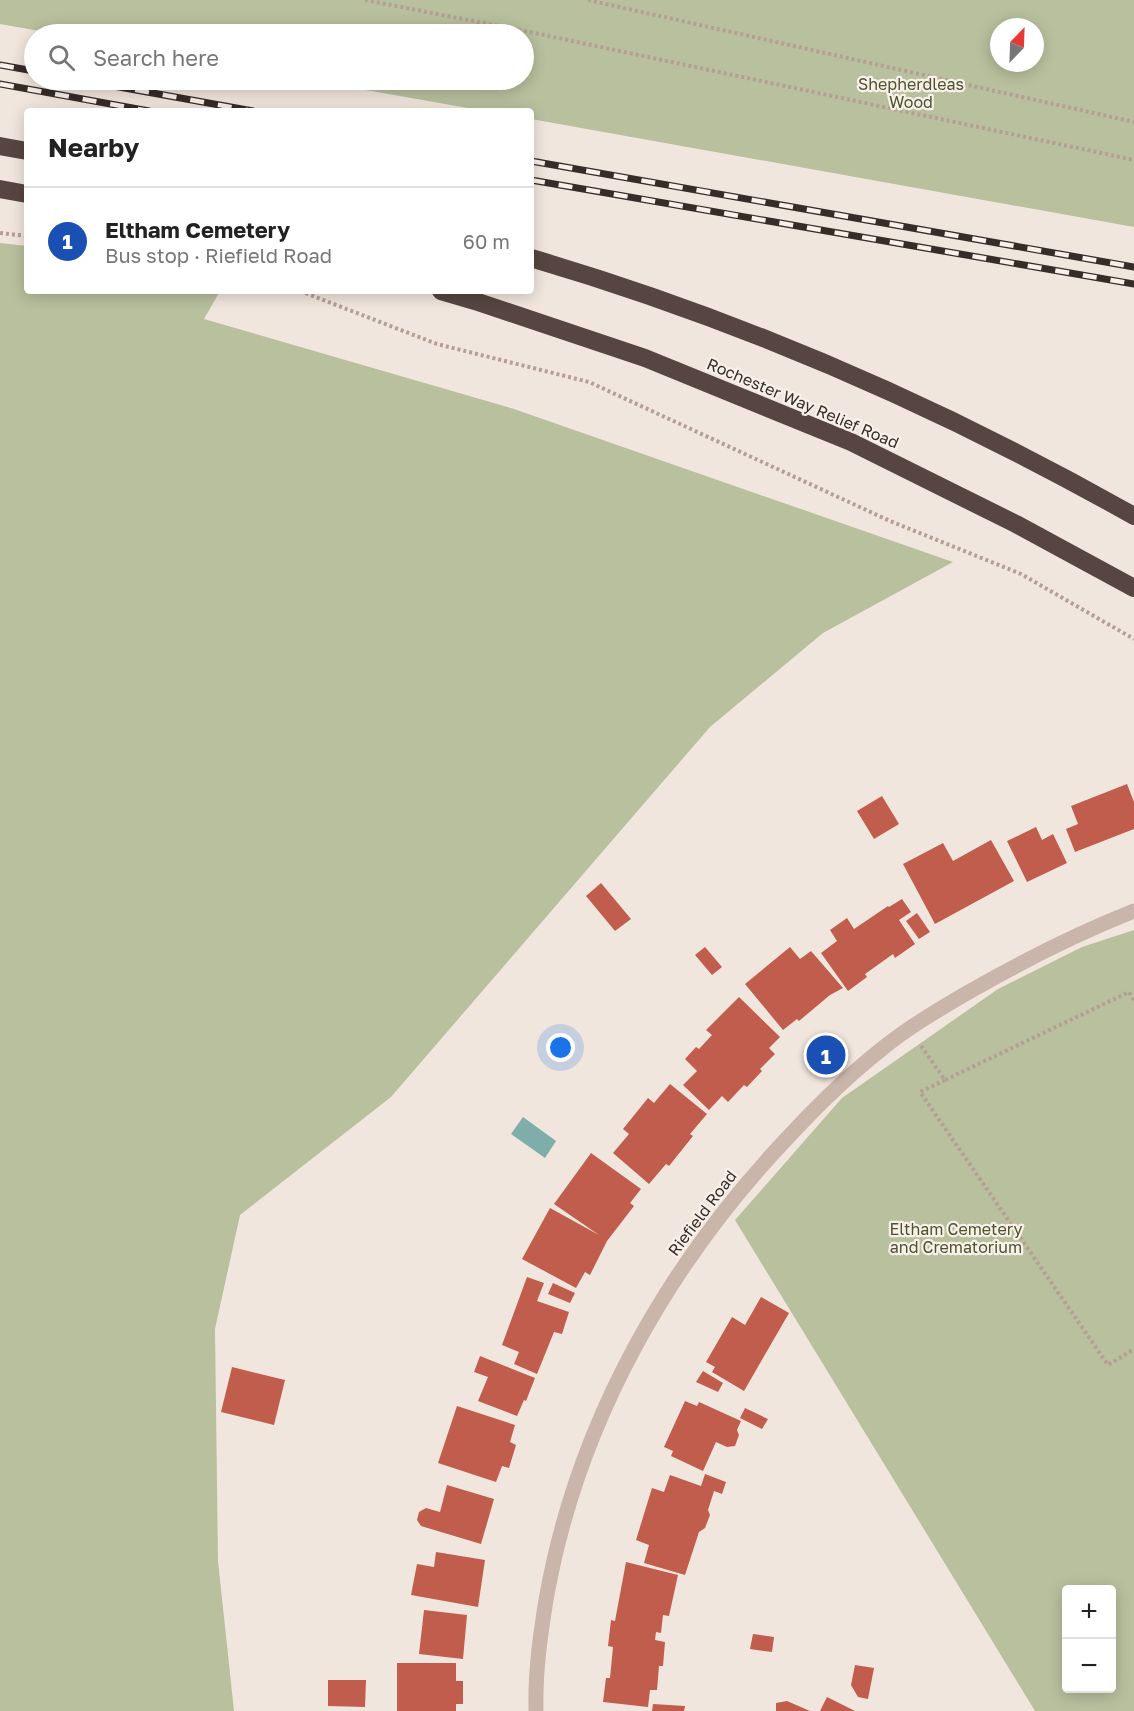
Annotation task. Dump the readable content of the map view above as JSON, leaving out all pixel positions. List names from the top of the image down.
{
  "streets": {
    "highway": ["Rochester Way Relief Road"],
    "street": ["Riefield Road"]
  },
  "parks": ["Shepherdleas Wood", "Eltham Cemetery and Crematorium"],
  "north": "top right",
  "page": {
    "search": "Search here",
    "heading": "Nearby",
    "list": [
      {
        "mark": "1",
        "name": "Eltham Cemetery",
        "note": "Bus stop · Riefield Road",
        "value": "60 m"
      }
    ],
    "pins": "1",
    "map_buttons": ["+", "−"]
  }
}
